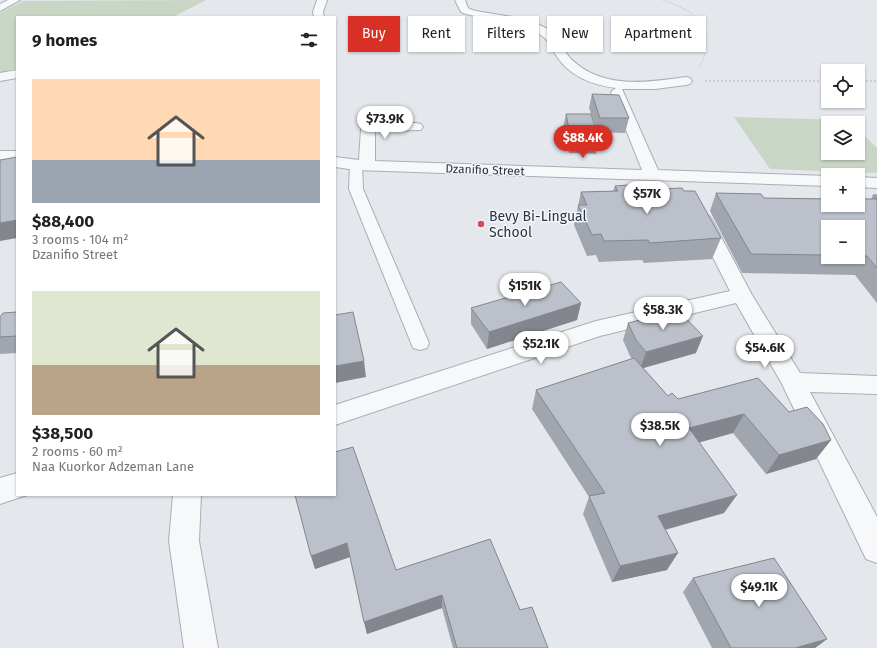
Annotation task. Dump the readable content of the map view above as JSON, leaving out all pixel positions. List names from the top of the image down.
{
  "streets": {
    "street": ["Dzanifio Street"]
  },
  "places": ["Bevy Bi-Lingual School"],
  "page": {
    "chip": [
      "Buy",
      "Rent",
      "Filters",
      "New",
      "Apartment"
    ],
    "heading": "9 homes",
    "map_buttons": ["+", "−"],
    "list": [
      {
        "name": "$88,400",
        "note": "3 rooms · 104 m² · Dzanifio Street"
      },
      {
        "name": "$38,500",
        "note": "2 rooms · 60 m² · Naa Kuorkor Adzeman Lane"
      }
    ],
    "price": [
      "$73.9K",
      "$88.4K",
      "$57K",
      "$151K",
      "$58.3K",
      "$52.1K",
      "$54.6K",
      "$38.5K",
      "$49.1K"
    ]
  }
}
